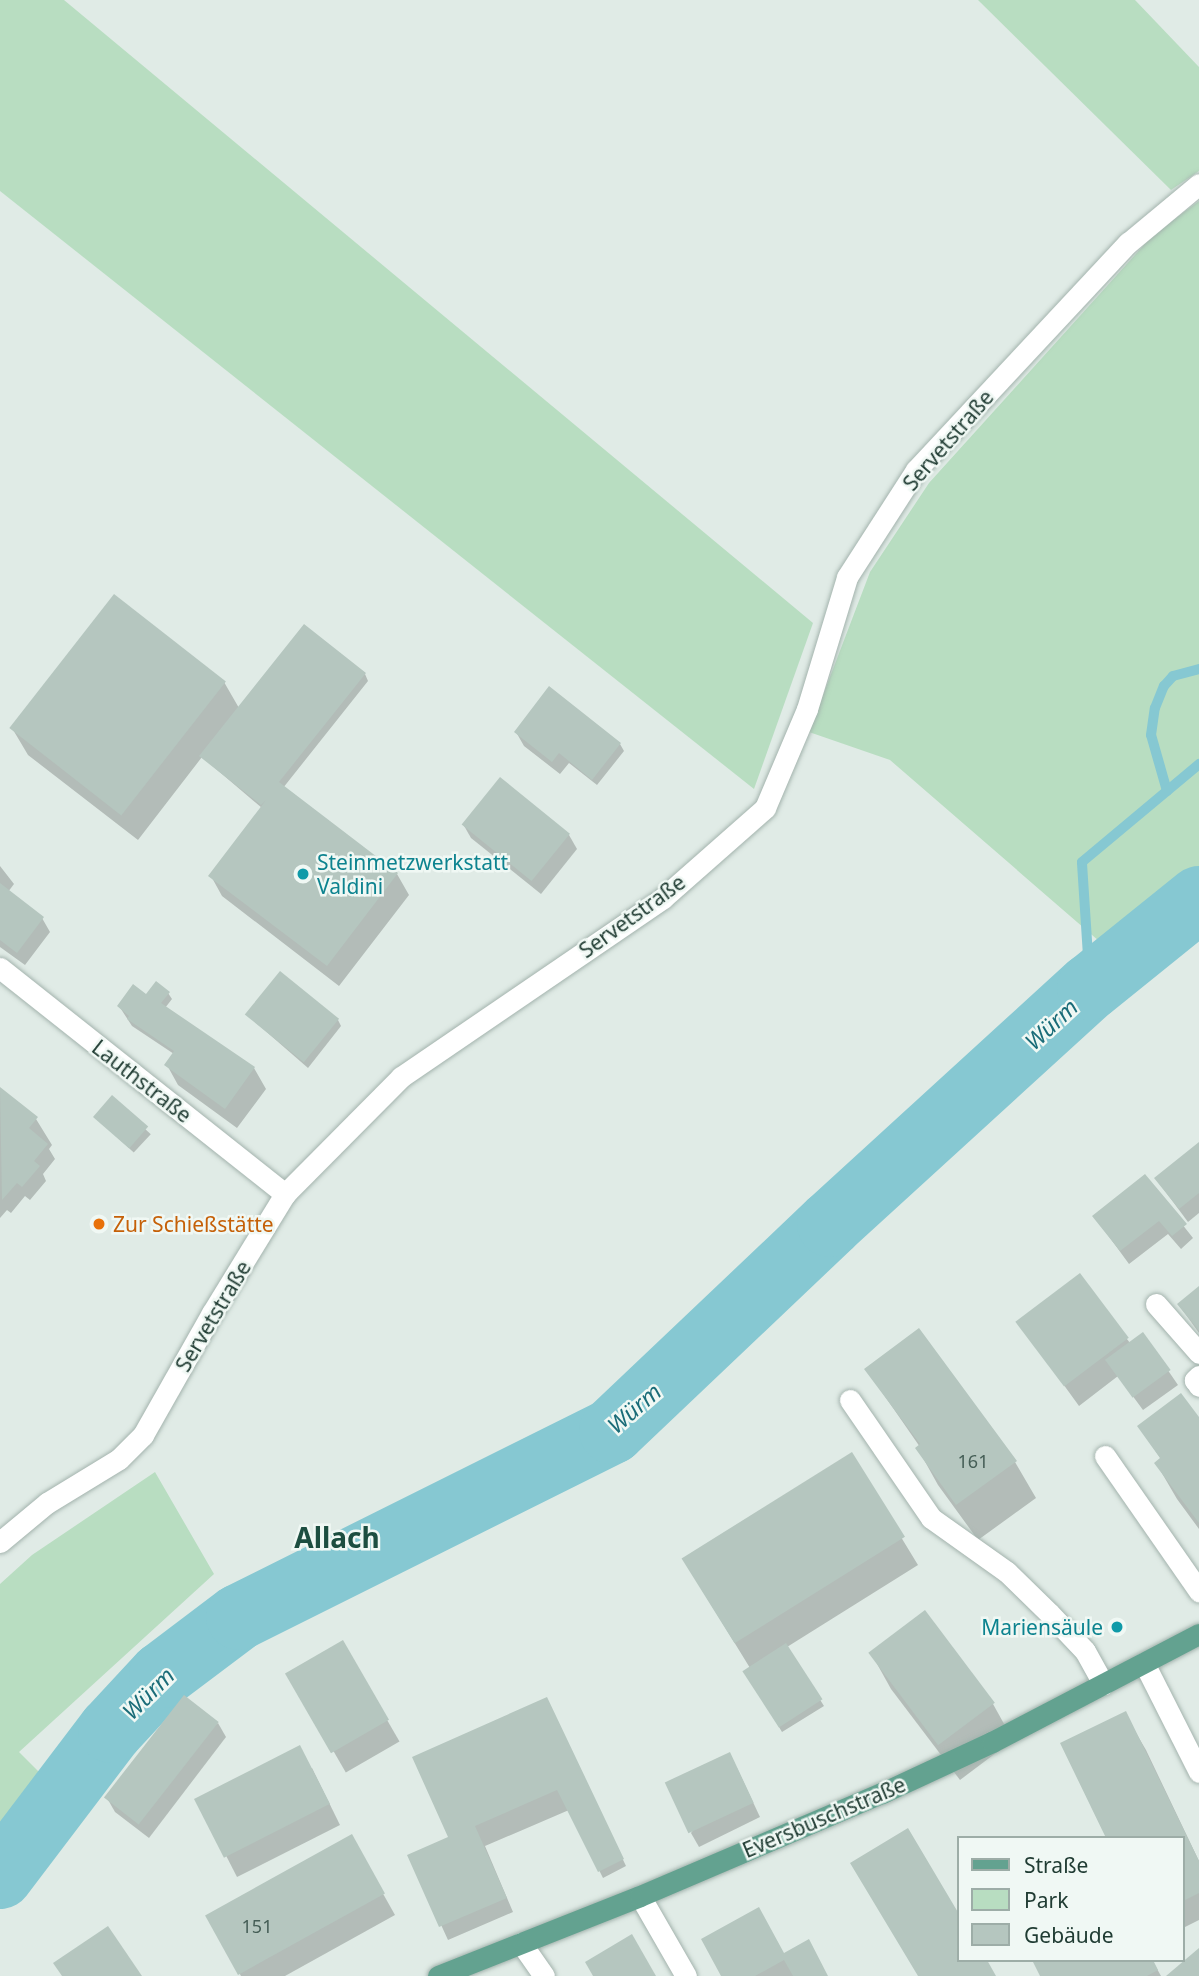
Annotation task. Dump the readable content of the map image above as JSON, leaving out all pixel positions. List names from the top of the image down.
{
  "streets": {
    "main road": ["Eversbuschstraße"],
    "street": ["Servetstraße", "Lauthstraße"]
  },
  "crossings": [
    ["Servetstraße", "Lauthstraße"]
  ],
  "districts": ["Allach"],
  "water": ["Würm"],
  "places": ["Steinmetzwerkstatt Valdini", "Zur Schießstätte", "Mariensäule"],
  "house_numbers": ["161", "151"],
  "legend": ["Straße", "Park", "Gebäude"]
}
